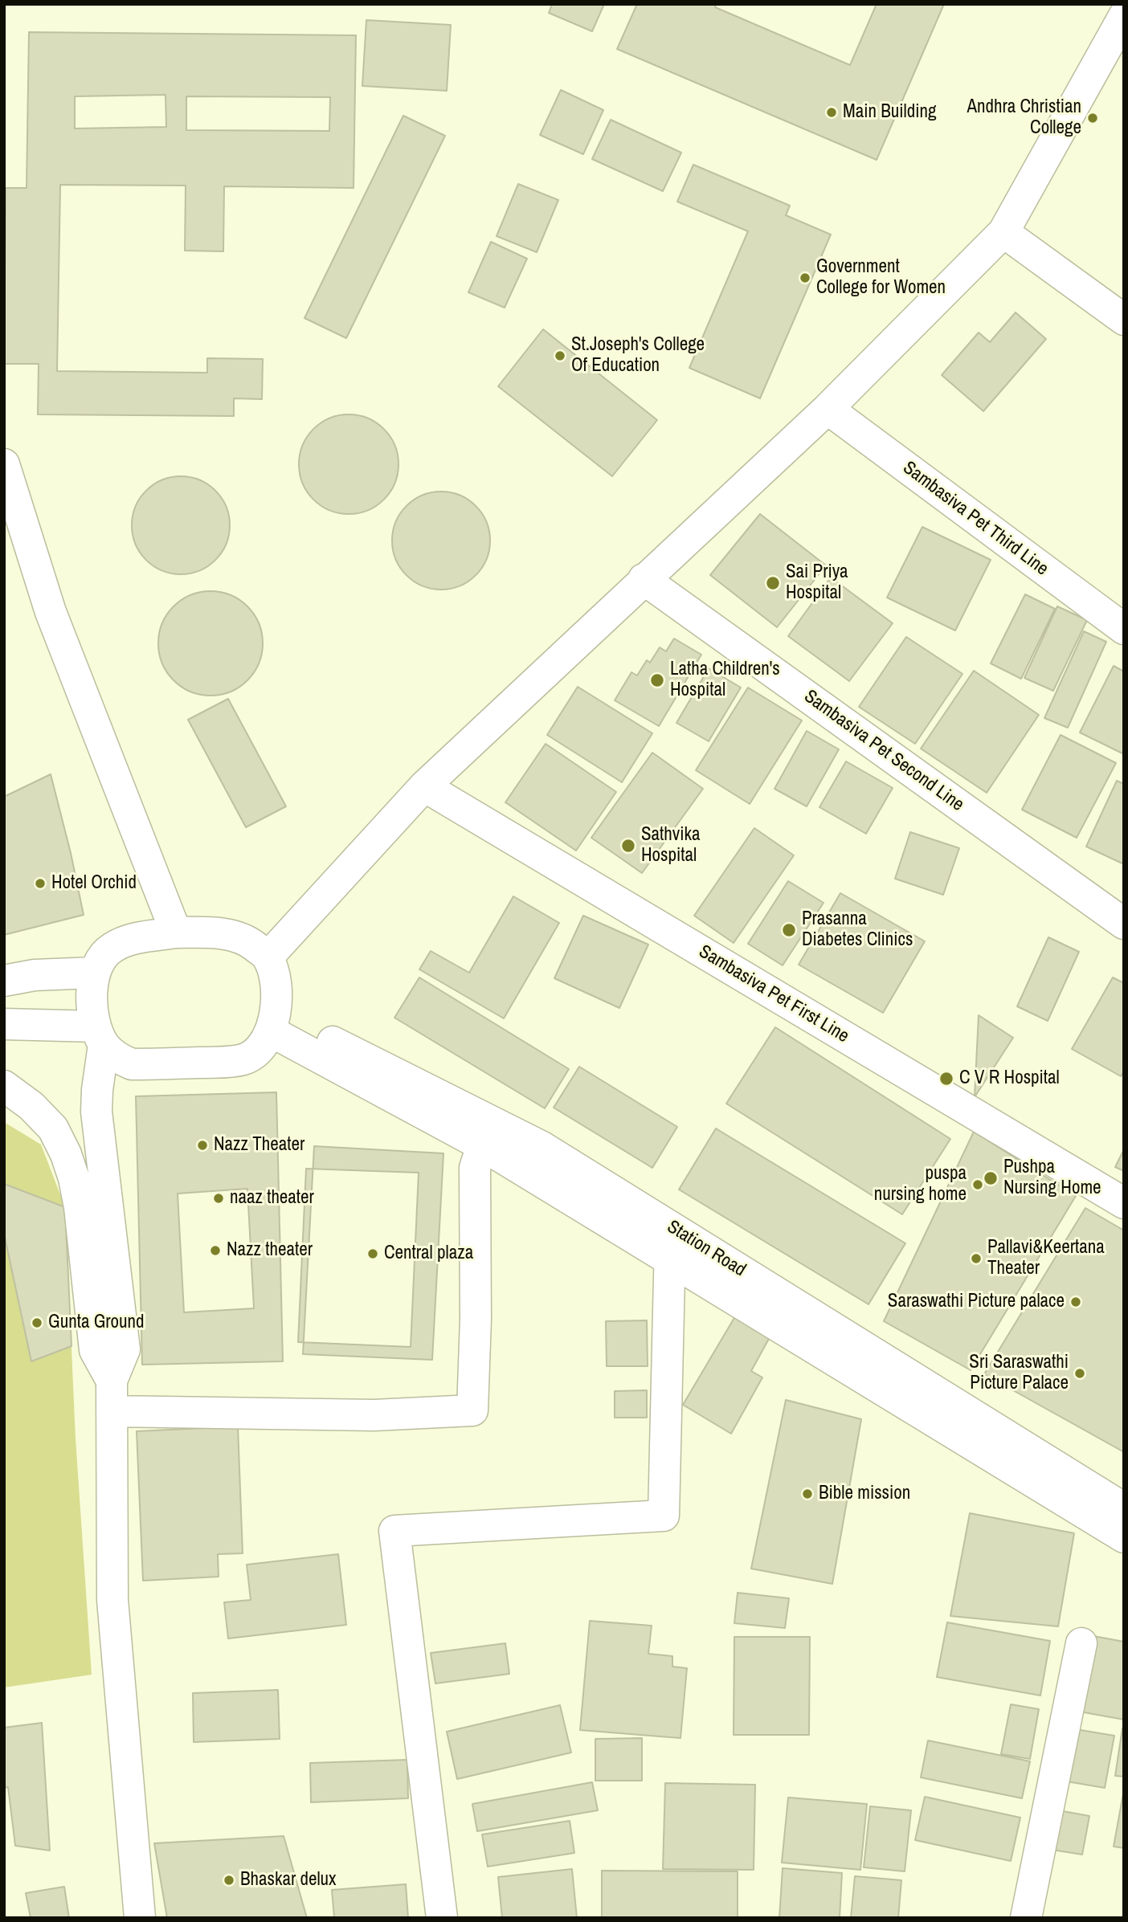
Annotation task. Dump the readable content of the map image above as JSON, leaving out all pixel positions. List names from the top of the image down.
{
  "streets": {
    "street": [
      "Sambasiva Pet Third Line",
      "Sambasiva Pet Second Line",
      "Sambasiva Pet First Line",
      "Station Road"
    ]
  },
  "places": [
    "Main Building",
    "Andhra Christian College",
    "Government College for Women",
    "St.Joseph's College Of Education",
    "Sai Priya Hospital",
    "Latha Children's Hospital",
    "Sathvika Hospital",
    "Hotel Orchid",
    "Prasanna Diabetes Clinics",
    "C V R Hospital",
    "Nazz Theater",
    "Pushpa Nursing Home",
    "puspa nursing home",
    "naaz theater",
    "Nazz theater",
    "Central plaza",
    "Pallavi&Keertana Theater",
    "Saraswathi Picture palace",
    "Gunta Ground",
    "Sri Saraswathi Picture Palace",
    "Bible mission",
    "Bhaskar delux"
  ]
}
